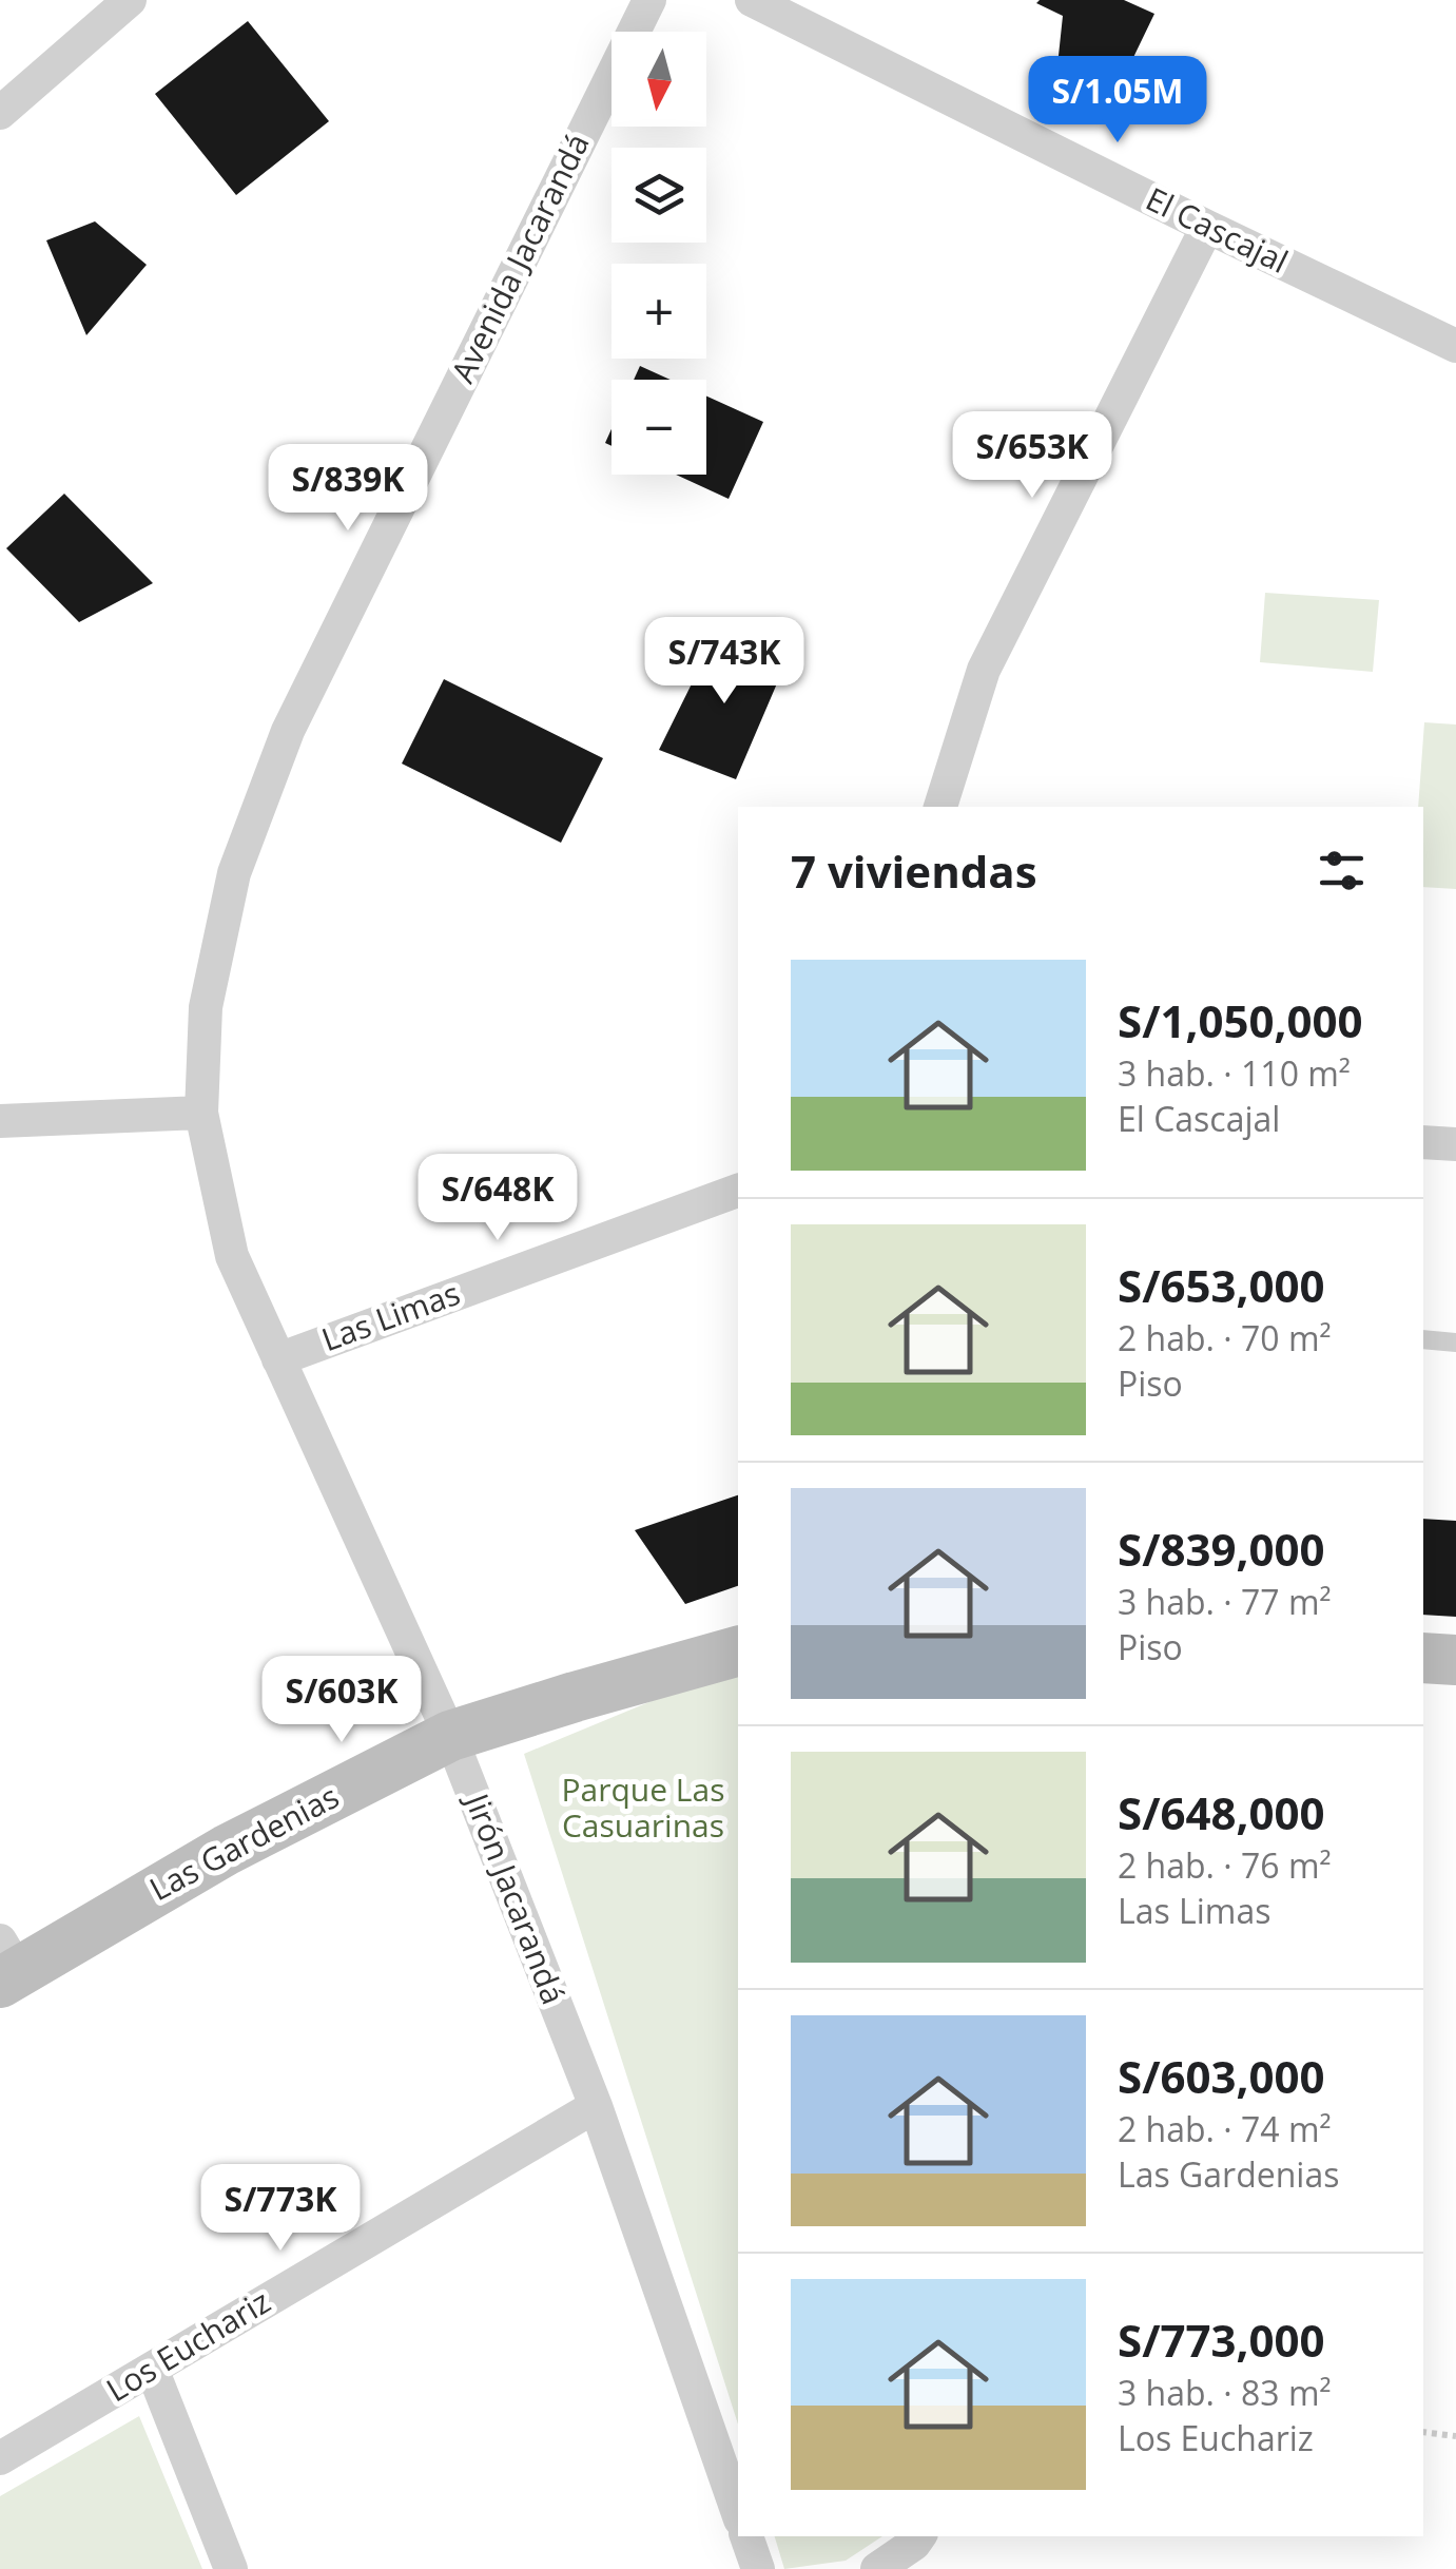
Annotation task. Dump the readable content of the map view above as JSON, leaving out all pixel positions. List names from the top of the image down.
{
  "streets": {
    "street": [
      "El Cascajal",
      "Avenida Jacarandá",
      "Las Limas",
      "Las Gardenias",
      "Jirón Jacarandá",
      "Los Euchariz"
    ]
  },
  "crossings": [
    ["Avenida Jacarandá", "Jirón Jacarandá"],
    ["Las Limas", "Jirón Jacarandá"],
    ["Las Gardenias", "Jirón Jacarandá"],
    ["Jirón Jacarandá", "Los Euchariz"]
  ],
  "parks": ["Parque Las Casuarinas"],
  "north": "bottom",
  "page": {
    "map_buttons": ["+", "−"],
    "price": [
      "S/1.05M",
      "S/653K",
      "S/839K",
      "S/743K",
      "S/648K",
      "S/603K",
      "S/773K"
    ],
    "heading": "7 viviendas",
    "list": [
      {
        "name": "S/1,050,000",
        "note": "3 hab. · 110 m² · El Cascajal"
      },
      {
        "name": "S/653,000",
        "note": "2 hab. · 70 m² · Piso"
      },
      {
        "name": "S/839,000",
        "note": "3 hab. · 77 m² · Piso"
      },
      {
        "name": "S/648,000",
        "note": "2 hab. · 76 m² · Las Limas"
      },
      {
        "name": "S/603,000",
        "note": "2 hab. · 74 m² · Las Gardenias"
      },
      {
        "name": "S/773,000",
        "note": "3 hab. · 83 m² · Los Euchariz"
      }
    ]
  }
}
